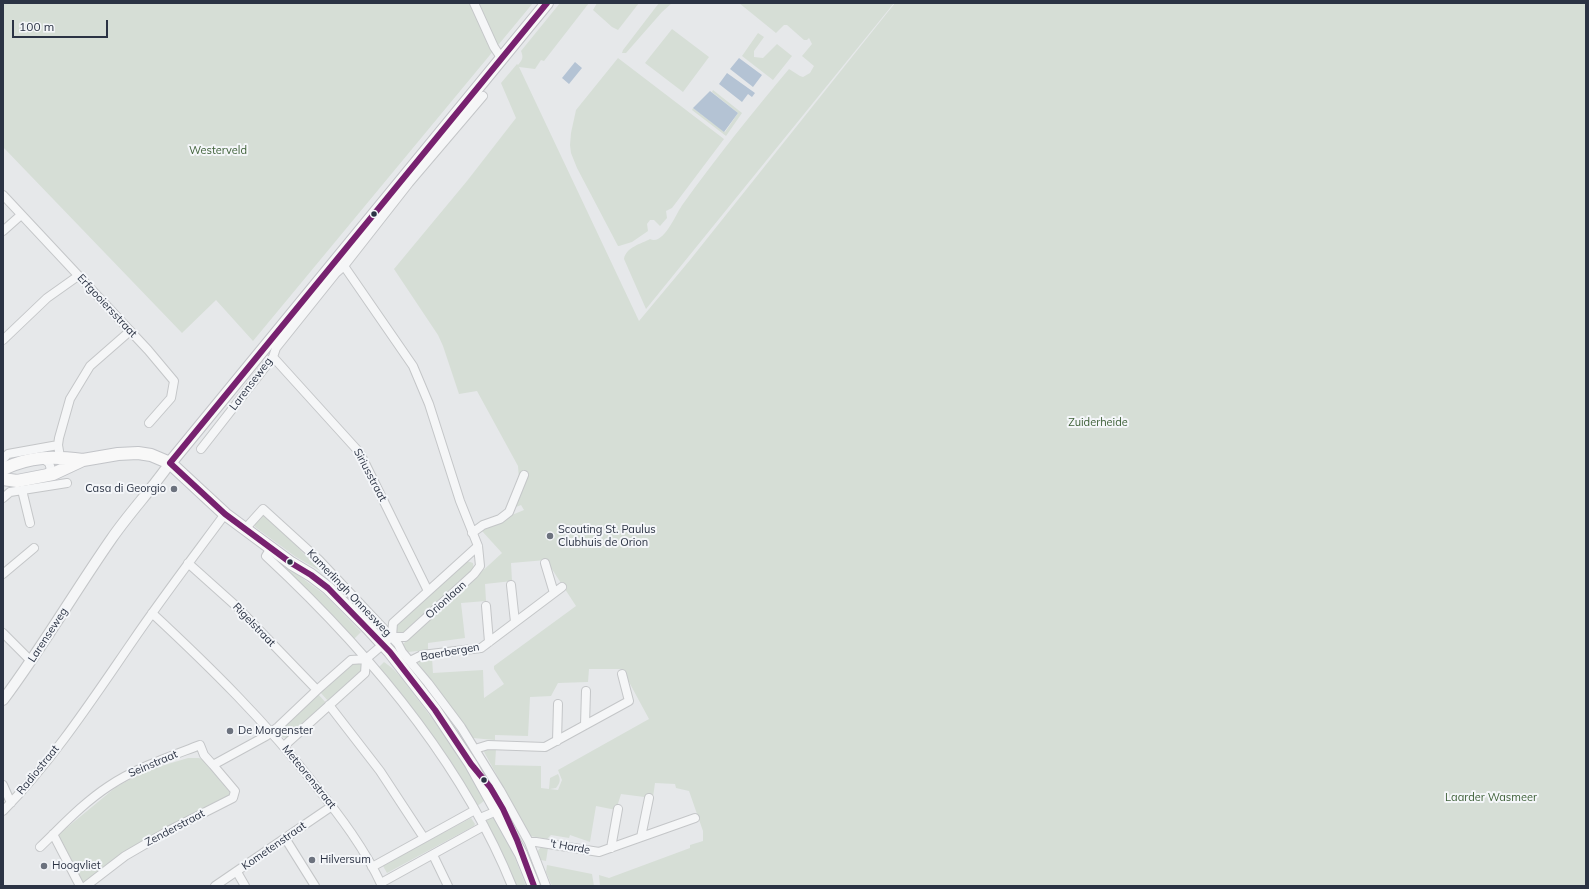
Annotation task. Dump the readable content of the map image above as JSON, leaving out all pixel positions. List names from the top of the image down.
{
  "streets": {
    "main road": ["Larenseweg", "Kamerlingh Onnesweg"],
    "street": [
      "Erfgooiersstraat",
      "Siriusstraat",
      "Orionlaan",
      "Rigelstraat",
      "Baerbergen",
      "Seinstraat",
      "Radiostraat",
      "Meteorenstraat",
      "Zenderstraat",
      "Kometenstraat",
      "'t Harde"
    ]
  },
  "crossings": [
    ["Larenseweg", "Siriusstraat"],
    ["Larenseweg", "Kamerlingh Onnesweg"],
    ["Larenseweg", "Orionlaan"],
    ["Siriusstraat", "Orionlaan"],
    ["Kamerlingh Onnesweg", "Orionlaan"],
    ["Kamerlingh Onnesweg", "Baerbergen"],
    ["Kamerlingh Onnesweg", "Radiostraat"],
    ["Kamerlingh Onnesweg", "'t Harde"],
    ["Orionlaan", "Rigelstraat"],
    ["Orionlaan", "Meteorenstraat"],
    ["Rigelstraat", "Radiostraat"],
    ["Seinstraat", "Zenderstraat"],
    ["Radiostraat", "Meteorenstraat"],
    ["Meteorenstraat", "Kometenstraat"]
  ],
  "parks": ["Westerveld", "Zuiderheide", "Laarder Wasmeer"],
  "places": [
    "Casa di Georgio",
    "Scouting St. Paulus Clubhuis de Orion",
    "De Morgenster",
    "Hilversum",
    "Hoogvliet"
  ],
  "scale_bar": "100 m"
}
